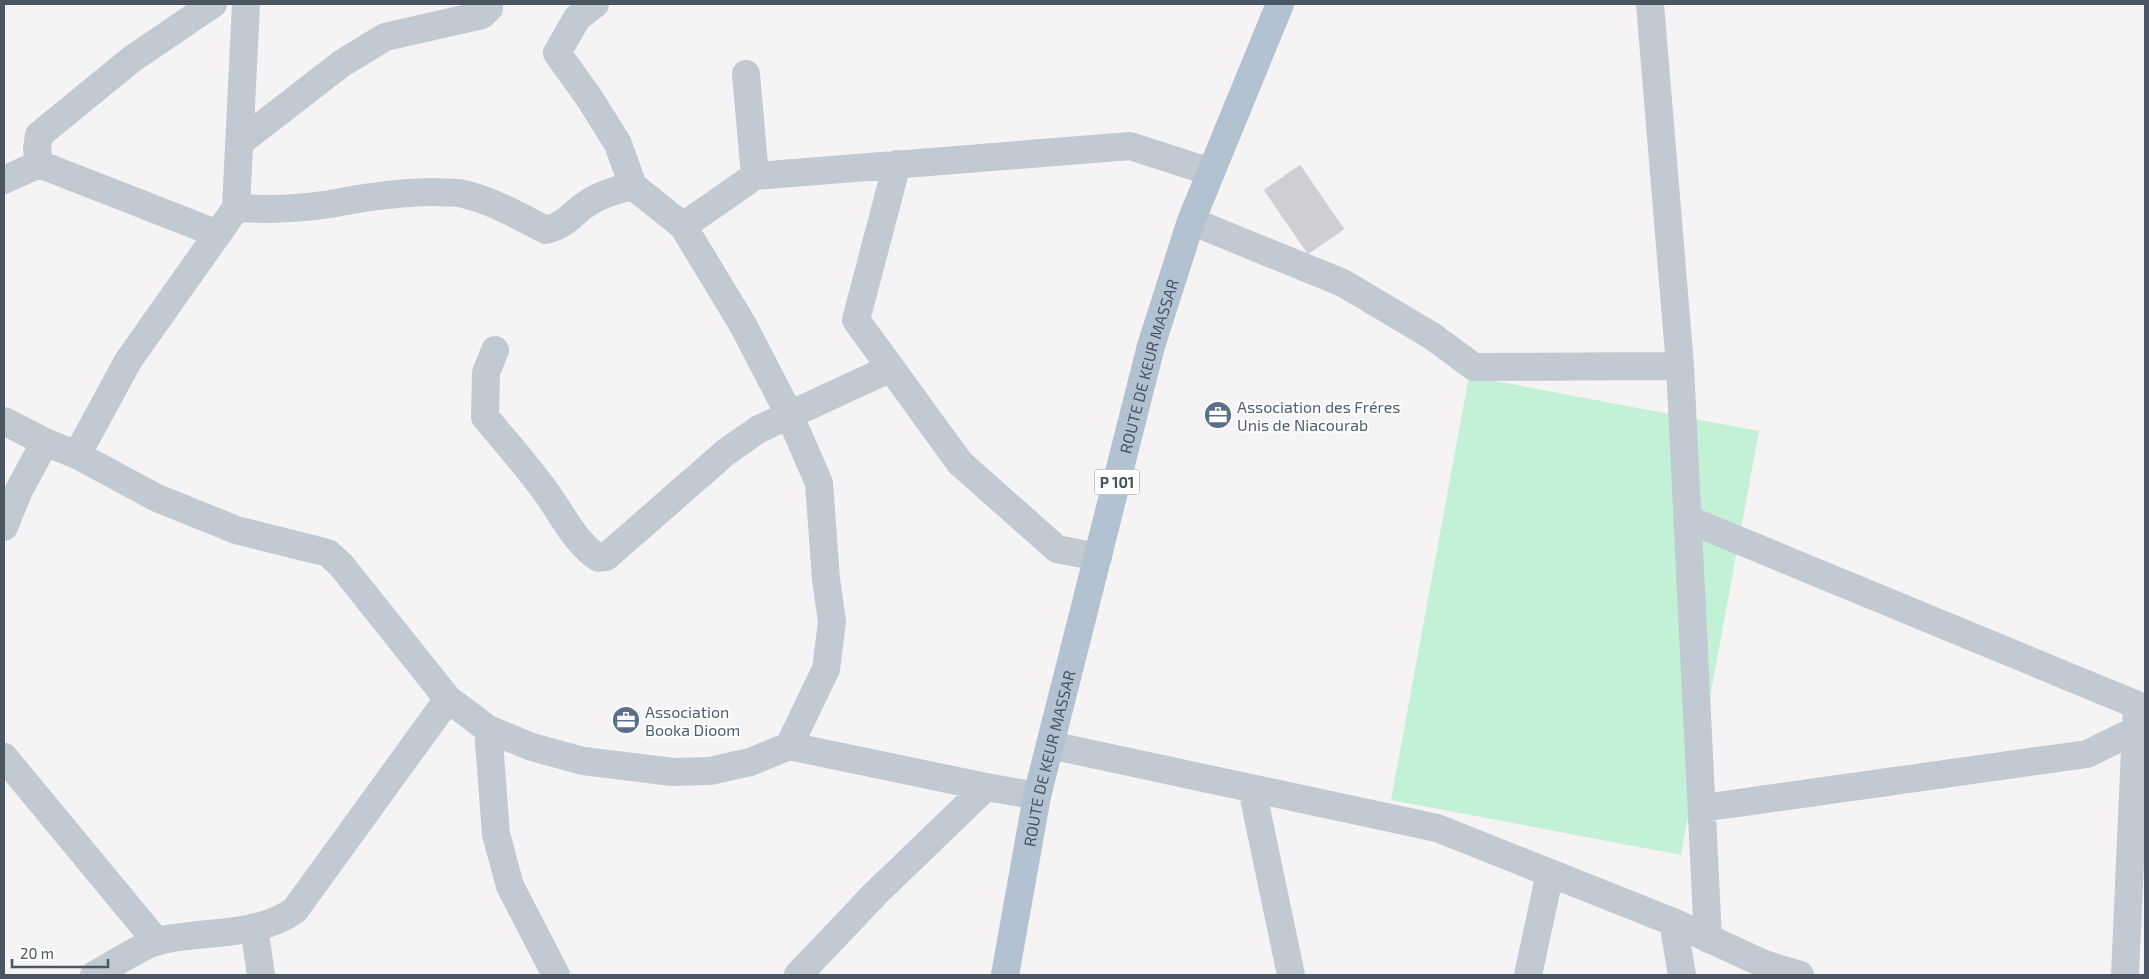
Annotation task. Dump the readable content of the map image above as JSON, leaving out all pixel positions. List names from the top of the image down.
{
  "streets": {
    "main road": ["ROUTE DE KEUR MASSAR", "P 101"]
  },
  "places": {
    "office": ["Association des Fréres Unis de Niacourab", "Association Booka Dioom"]
  },
  "scale_bar": "20 m"
}
